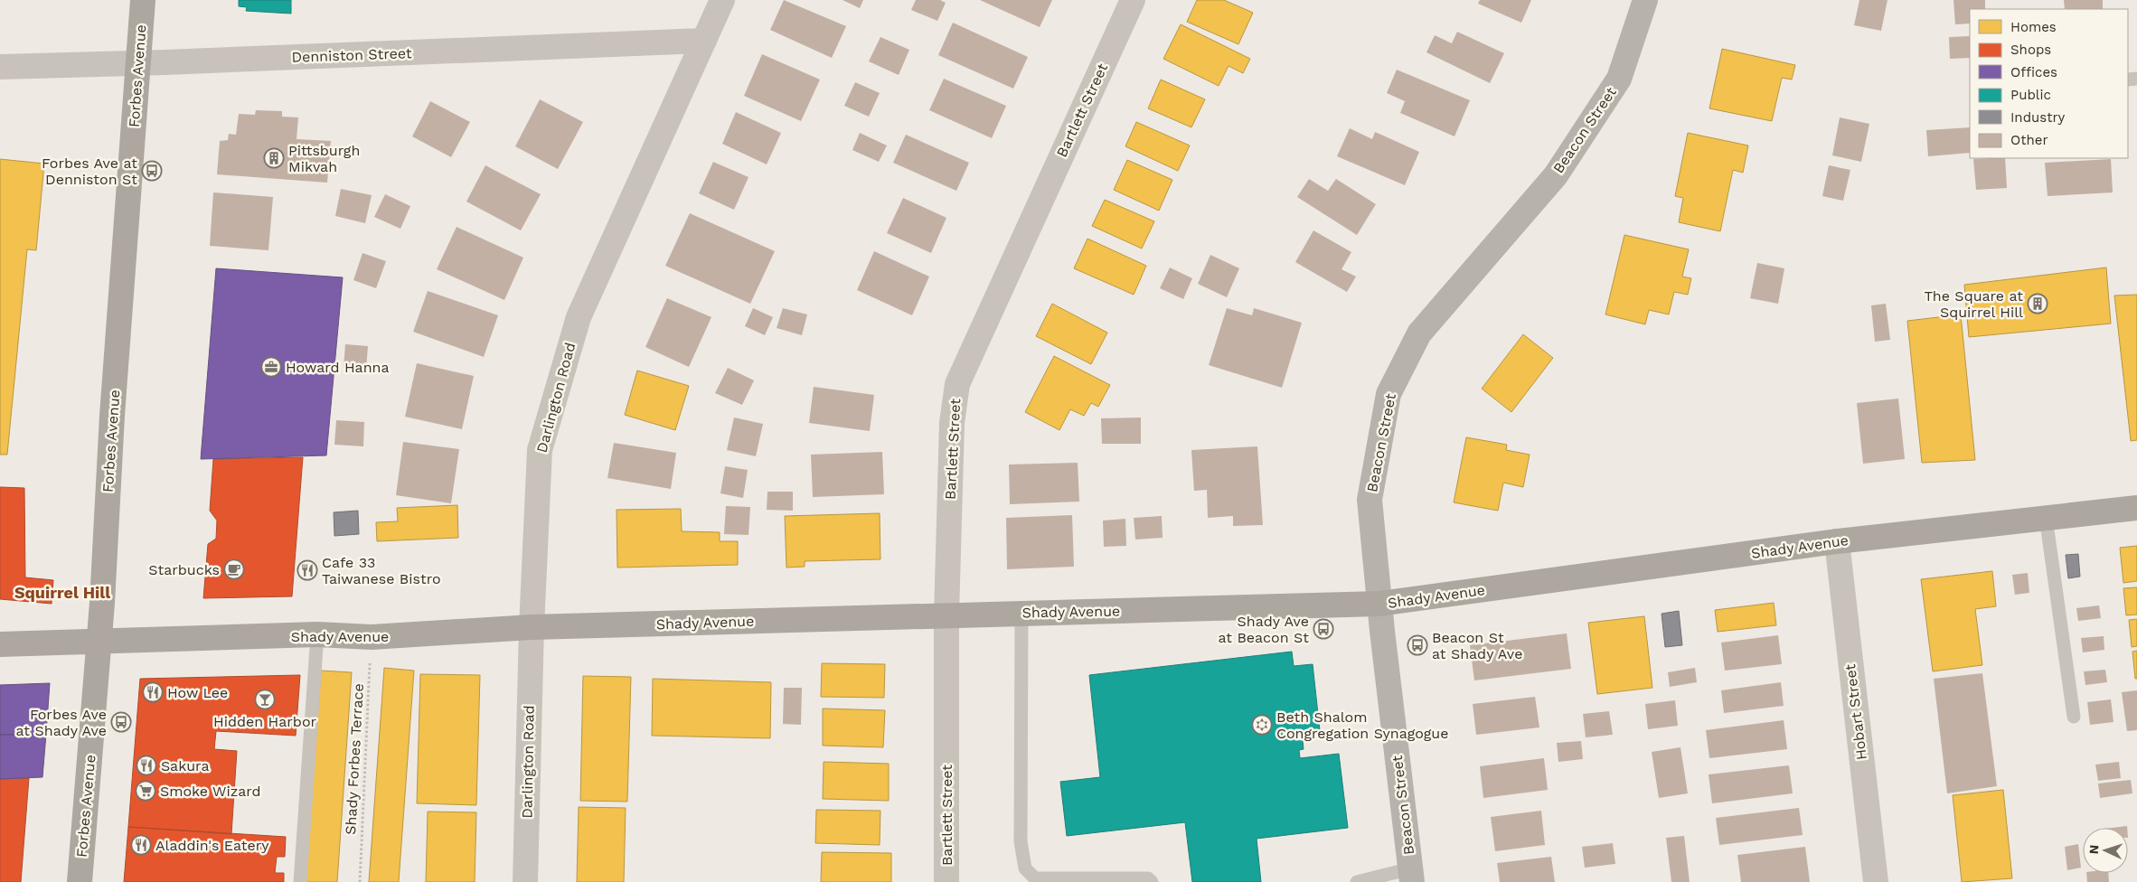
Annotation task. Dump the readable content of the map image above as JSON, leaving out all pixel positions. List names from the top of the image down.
{
  "streets": {
    "main road": ["Forbes Avenue", "Beacon Street", "Shady Avenue"],
    "street": [
      "Denniston Street",
      "Bartlett Street",
      "Darlington Road",
      "Hobart Street"
    ],
    "path": ["Shady Forbes Terrace"]
  },
  "crossings": [
    ["Denniston Street", "Forbes Avenue"],
    ["Denniston Street", "Darlington Road"],
    ["Forbes Avenue", "Shady Avenue"],
    ["Bartlett Street", "Shady Avenue"],
    ["Beacon Street", "Shady Avenue"],
    ["Darlington Road", "Shady Avenue"],
    ["Shady Avenue", "Hobart Street"],
    ["Shady Avenue", "Shady Forbes Terrace"]
  ],
  "districts": ["Squirrel Hill"],
  "places": {
    "building": ["Pittsburgh Mikvah", "The Square at Squirrel Hill"],
    "bus stop": [
      "Forbes Ave at Denniston St",
      "Shady Ave at Beacon St",
      "Beacon St at Shady Ave",
      "Forbes Ave at Shady Ave"
    ],
    "office": ["Howard Hanna"],
    "cafe": ["Starbucks"],
    "restaurant": [
      "Cafe 33 Taiwanese Bistro",
      "How Lee",
      "Sakura",
      "Aladdin's Eatery"
    ],
    "bar": ["Hidden Harbor"],
    "synagogue": ["Beth Shalom Congregation Synagogue"],
    "supermarket": ["Smoke Wizard"]
  },
  "legend": [
    "Homes",
    "Shops",
    "Offices",
    "Public",
    "Industry",
    "Other"
  ],
  "north": "left"
}
